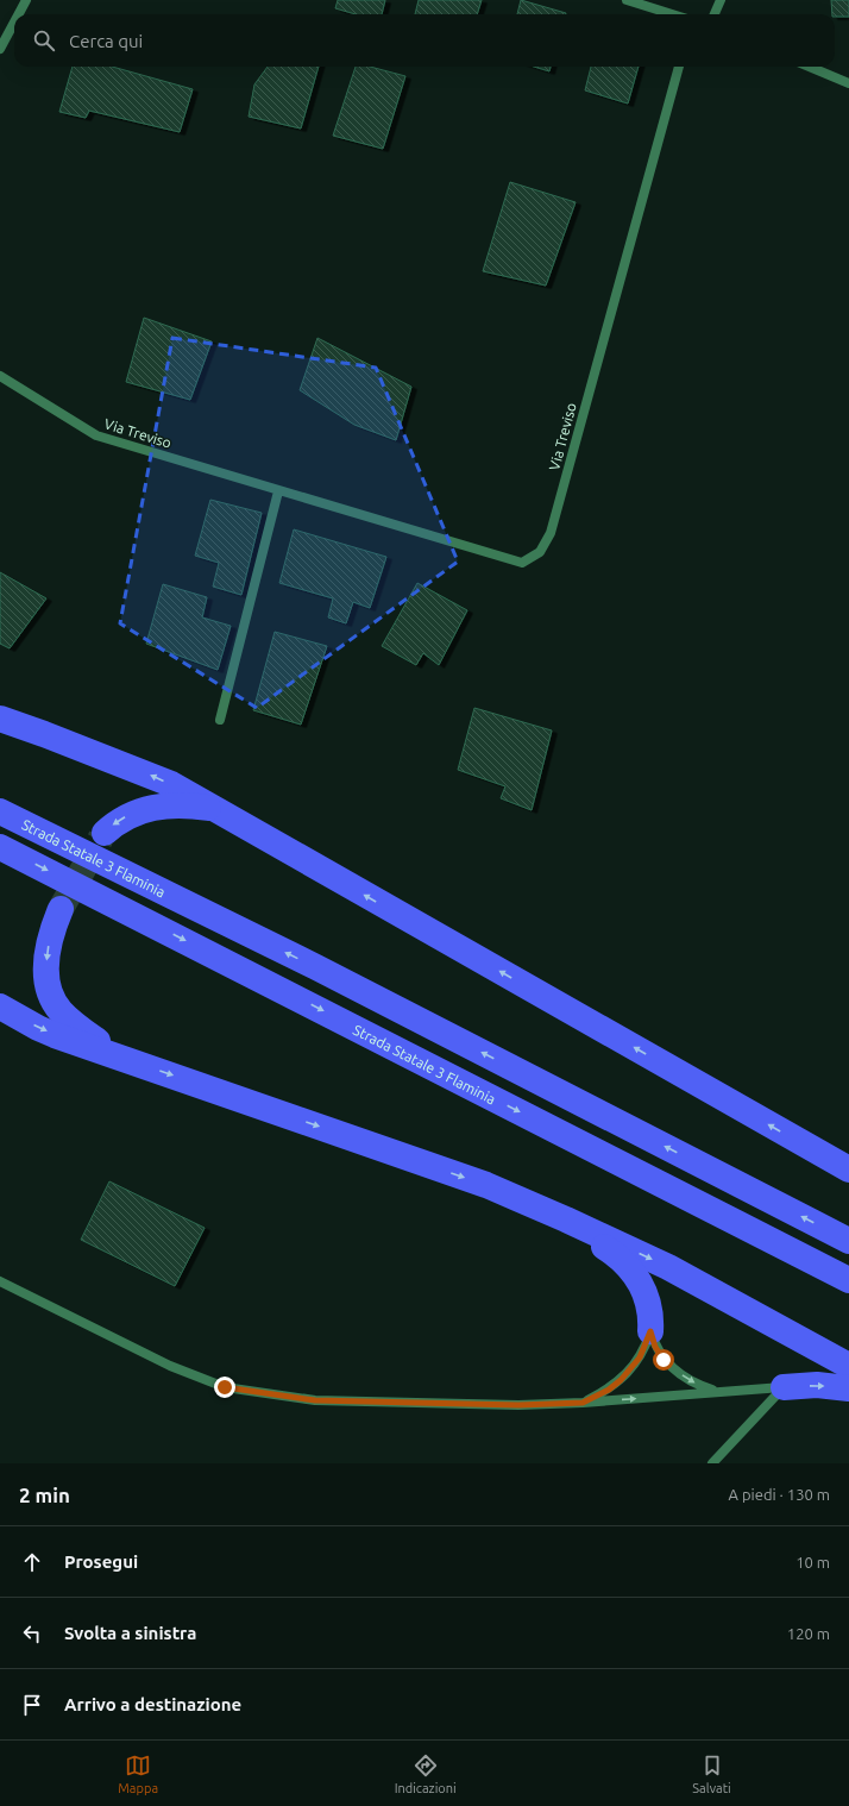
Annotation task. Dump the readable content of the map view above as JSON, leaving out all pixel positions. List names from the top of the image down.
{
  "streets": {
    "highway": ["Strada Statale 3 Flaminia"],
    "street": ["Via Treviso"]
  },
  "page": {
    "search": "Cerca qui",
    "heading": ["2 min", "A piedi · 130 m"],
    "list": [
      ["Prosegui", "10 m"],
      ["Svolta a sinistra", "120 m"],
      "Arrivo a destinazione"
    ],
    "nav": ["Mappa", "Indicazioni", "Salvati"]
  }
}
